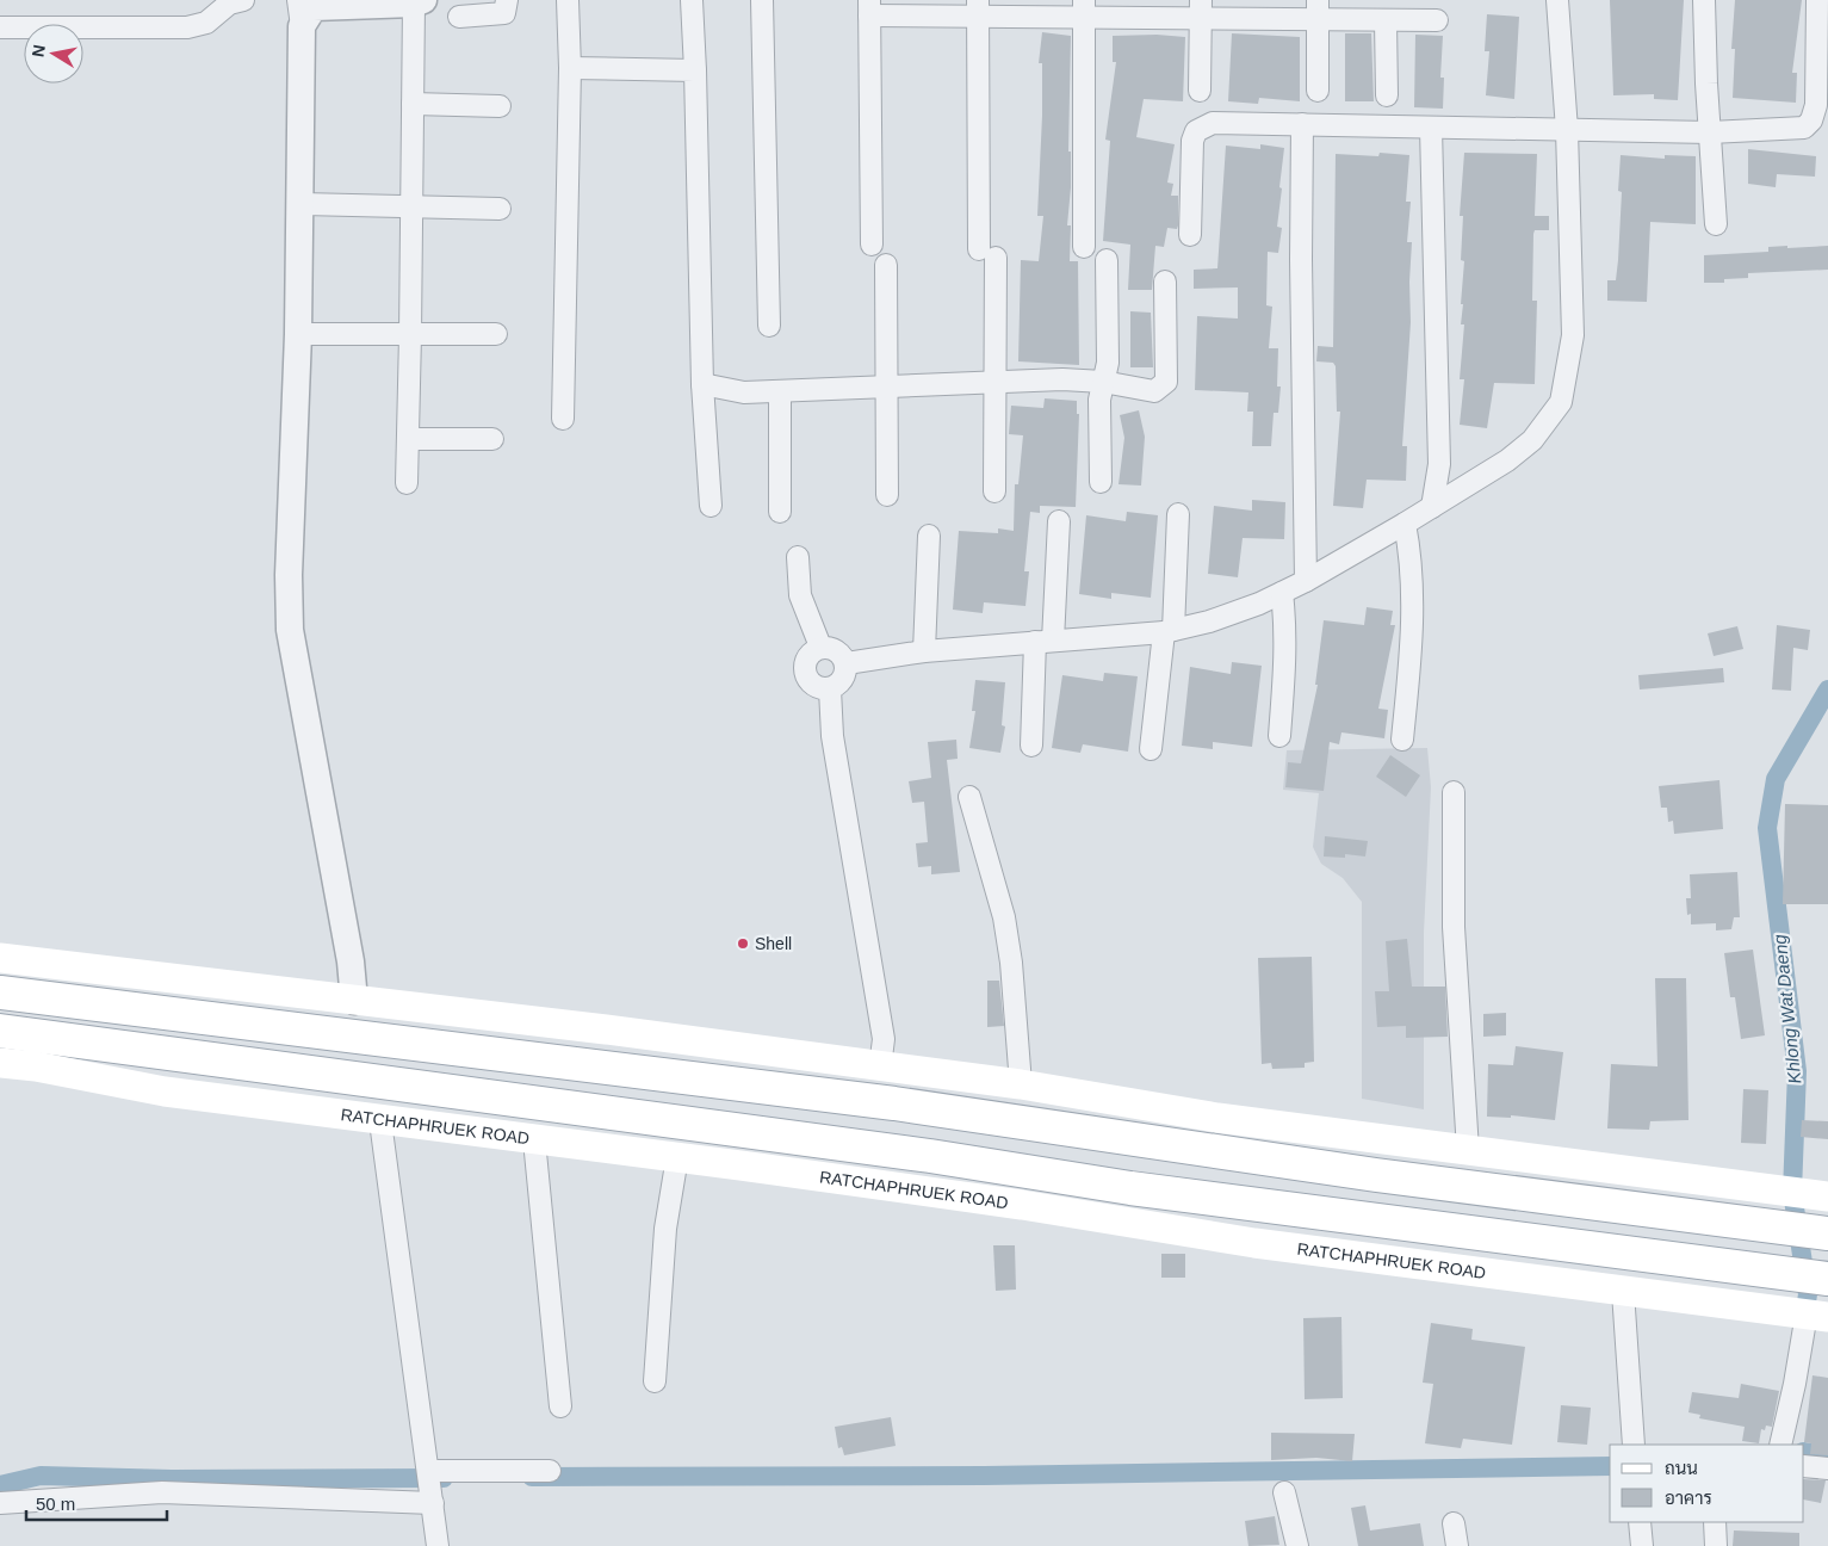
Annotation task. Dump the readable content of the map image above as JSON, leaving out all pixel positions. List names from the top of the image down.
{
  "streets": {
    "main road": ["RATCHAPHRUEK ROAD"]
  },
  "water": ["Khlong Wat Daeng"],
  "places": ["Shell"],
  "legend": ["ถนน", "อาคาร"],
  "scale_bar": "50 m",
  "north": "left"
}
